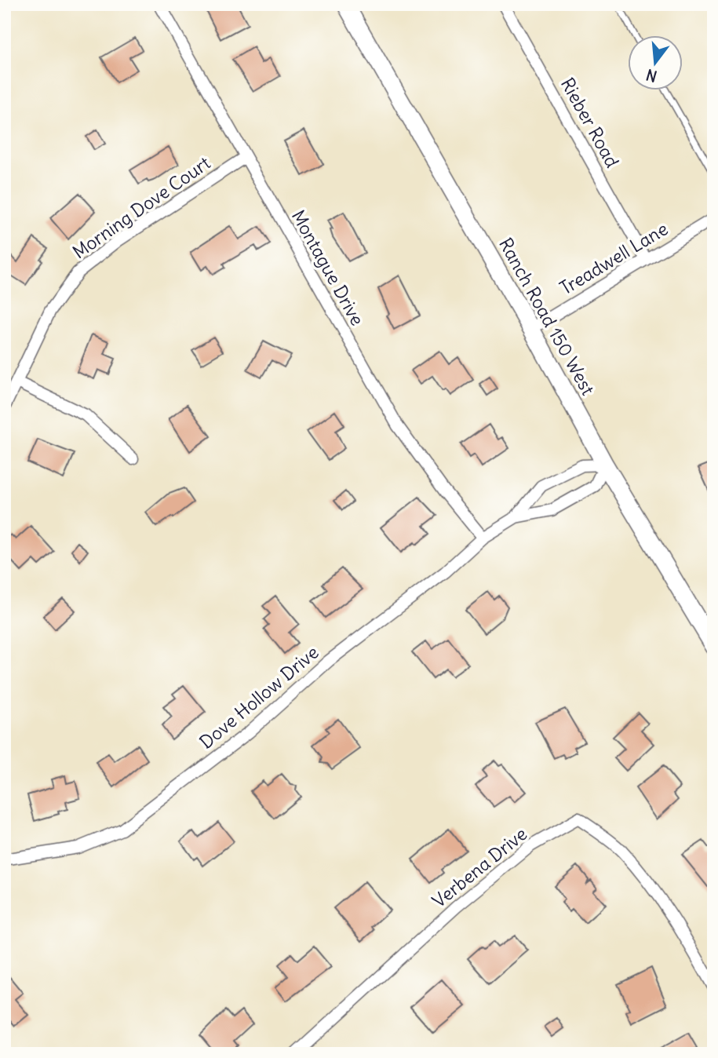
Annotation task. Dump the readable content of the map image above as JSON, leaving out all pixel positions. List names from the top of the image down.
{
  "streets": {
    "main road": ["Ranch Road 150 West"],
    "street": [
      "Rieber Road",
      "Morning Dove Court",
      "Treadwell Lane",
      "Montague Drive",
      "Dove Hollow Drive",
      "Verbena Drive"
    ]
  },
  "crossings": [
    ["Rieber Road", "Treadwell Lane"],
    ["Morning Dove Court", "Montague Drive"],
    ["Treadwell Lane", "Ranch Road 150 West"],
    ["Montague Drive", "Dove Hollow Drive"],
    ["Ranch Road 150 West", "Dove Hollow Drive"]
  ],
  "north": "bottom"
}
